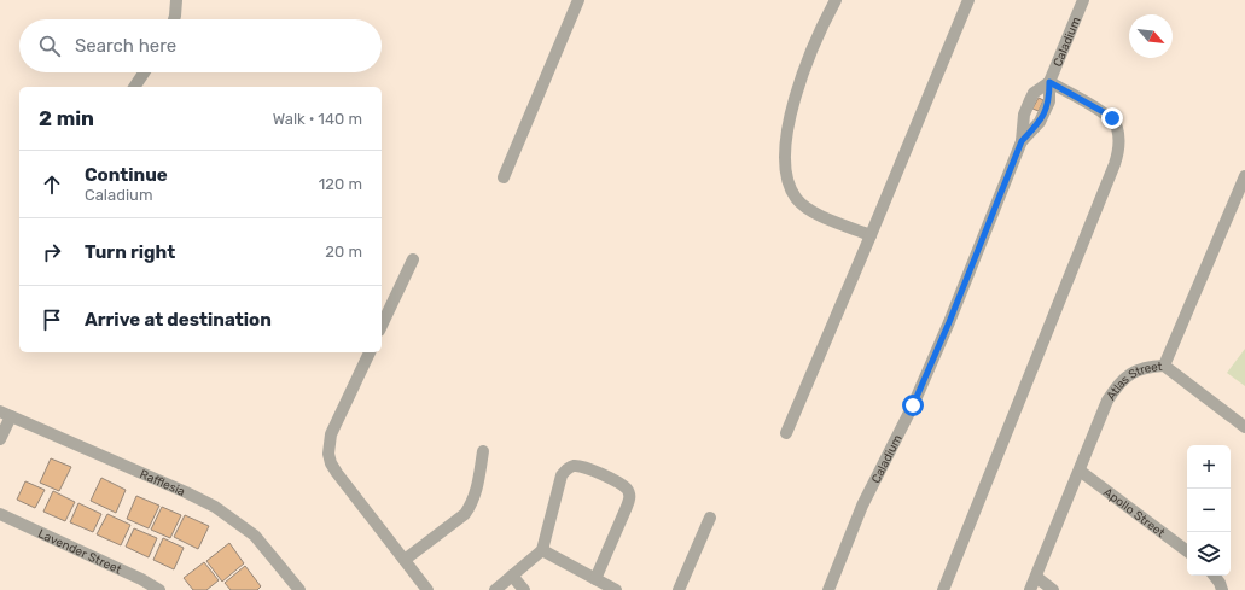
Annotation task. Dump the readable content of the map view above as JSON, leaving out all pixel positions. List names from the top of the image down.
{
  "streets": {
    "street": [
      "Caladium",
      "Atlas Street",
      "Rafflesia",
      "Apollo Street",
      "Lavender Street"
    ]
  },
  "crossings": [
    ["Atlas Street", "Apollo Street"]
  ],
  "north": "bottom right",
  "page": {
    "search": "Search here",
    "heading": ["2 min", "Walk · 140 m"],
    "list": [
      ["Continue", "Caladium", "120 m"],
      ["Turn right", "20 m"],
      "Arrive at destination"
    ],
    "map_buttons": ["+", "−"]
  }
}
